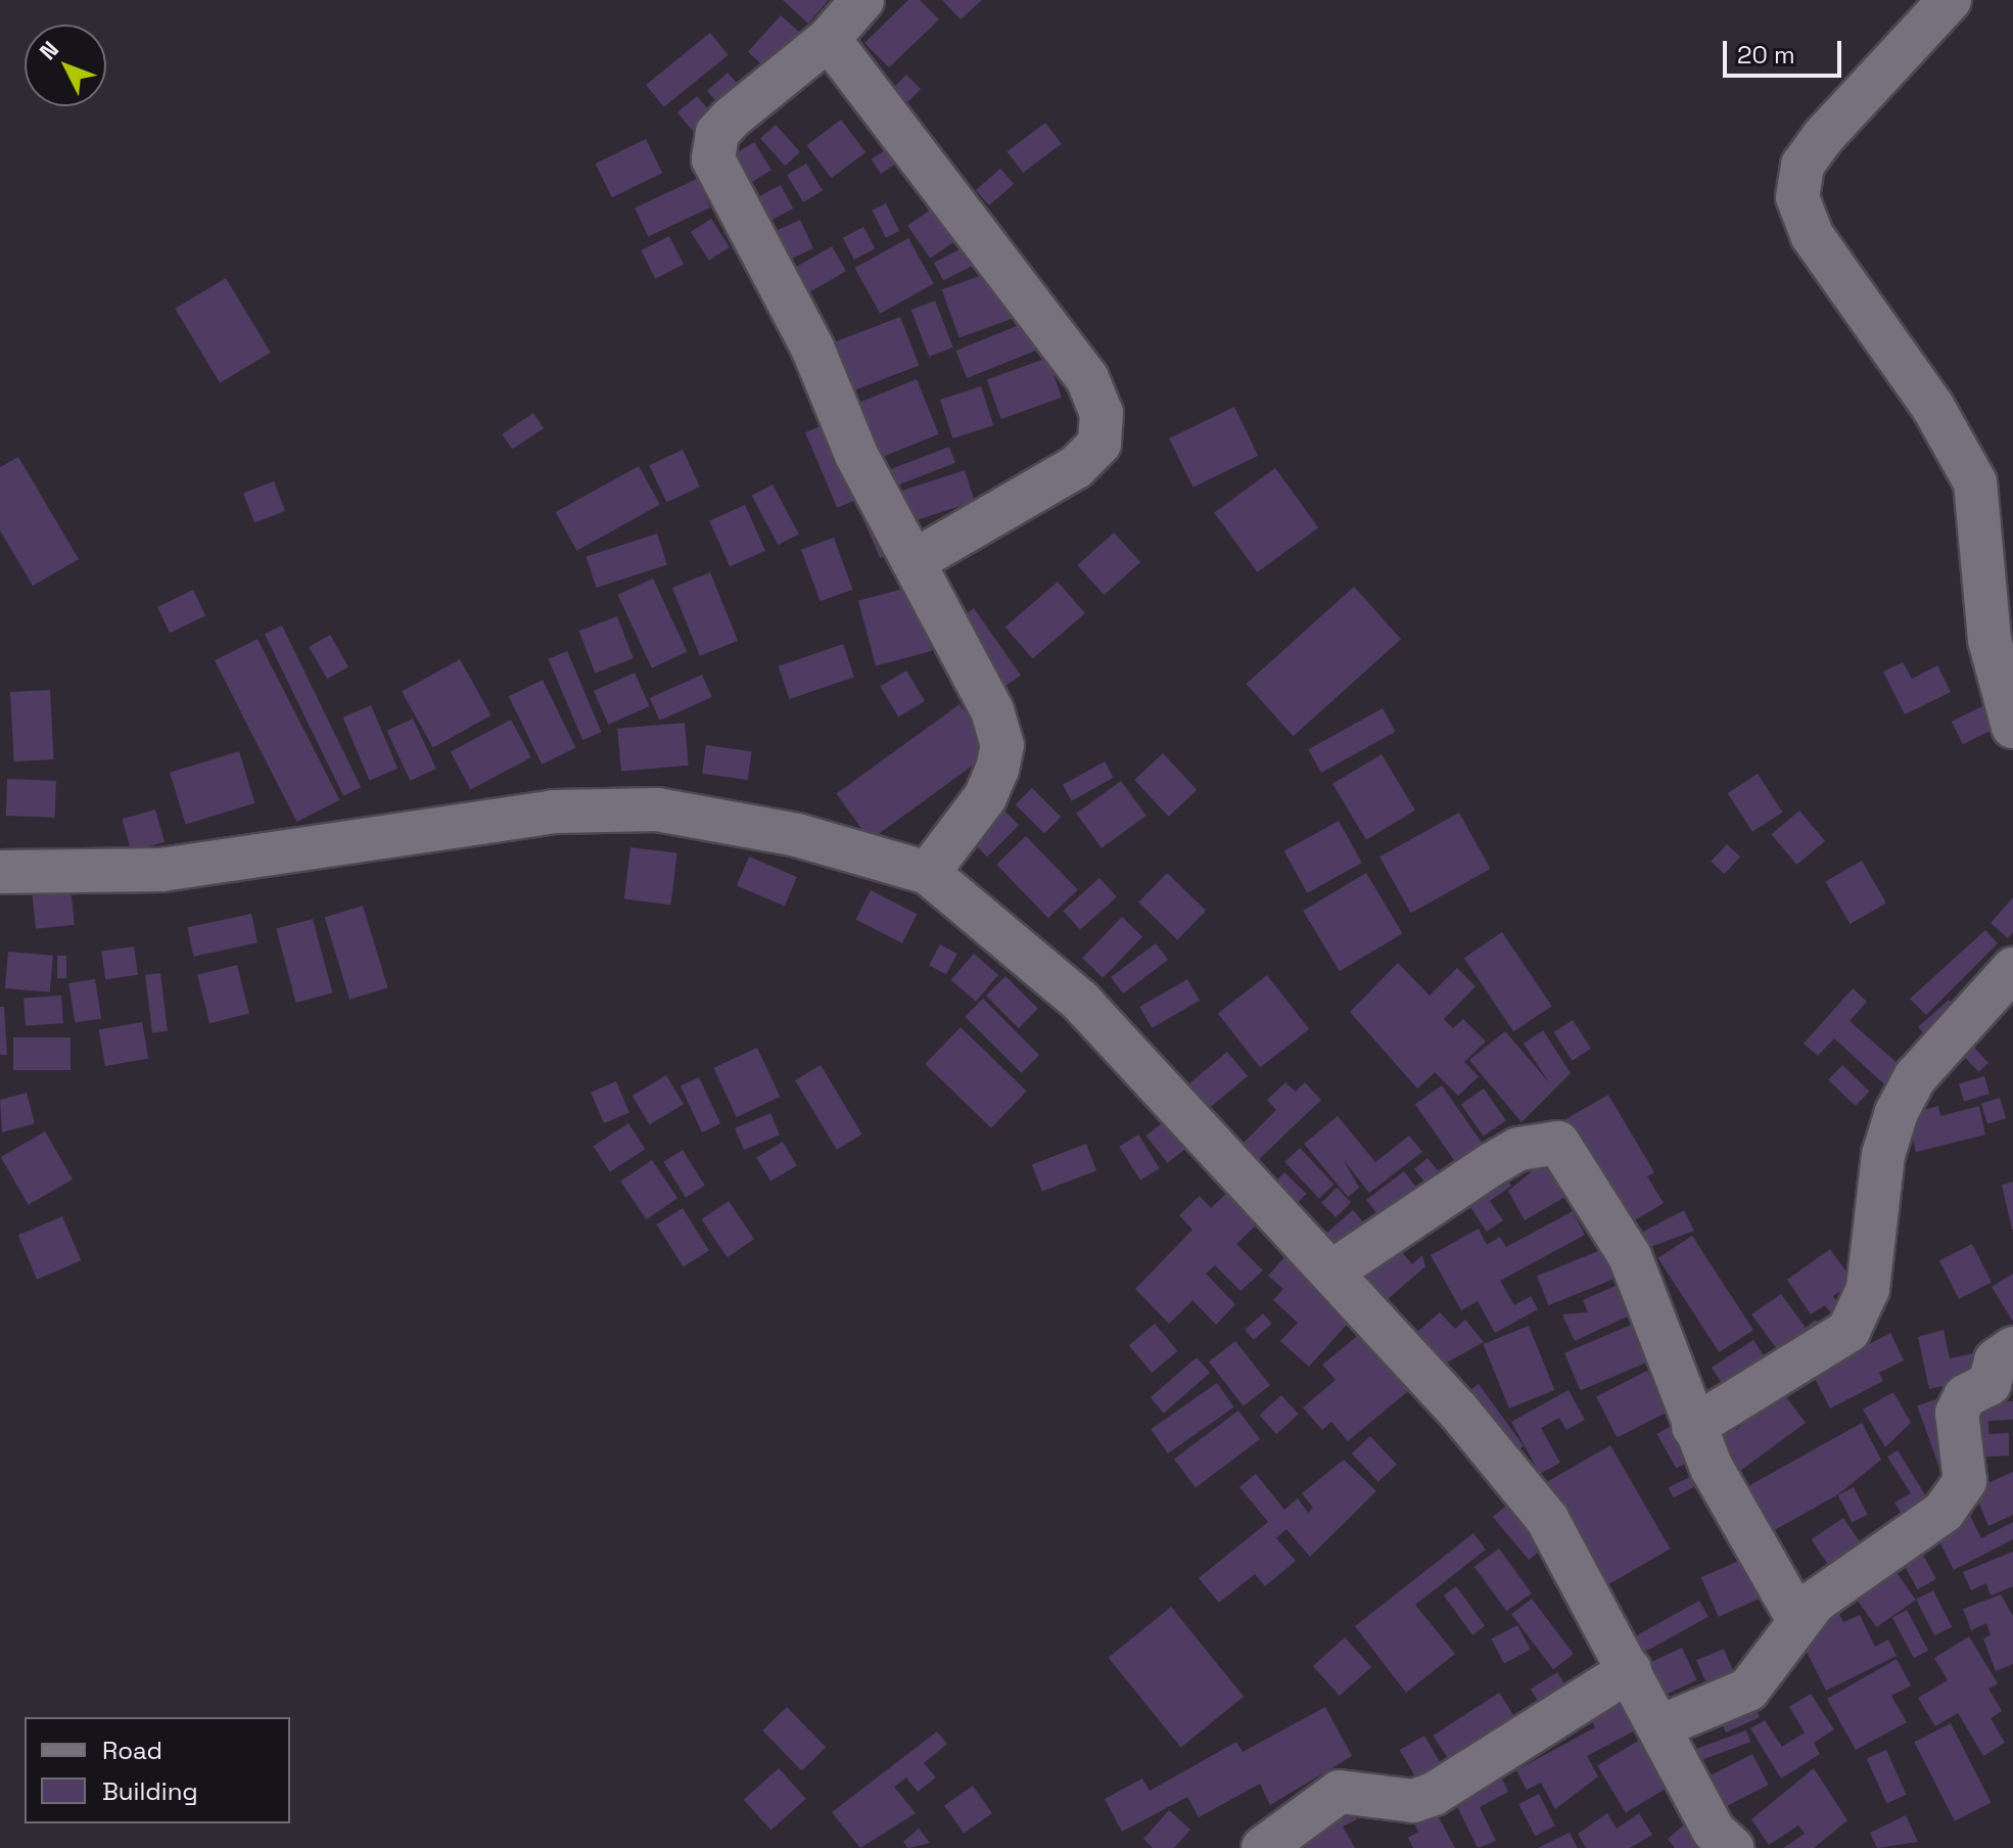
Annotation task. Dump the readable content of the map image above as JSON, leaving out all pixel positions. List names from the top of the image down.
{
  "legend": ["Road", "Building"],
  "scale_bar": "20 m",
  "north": "top left"
}
